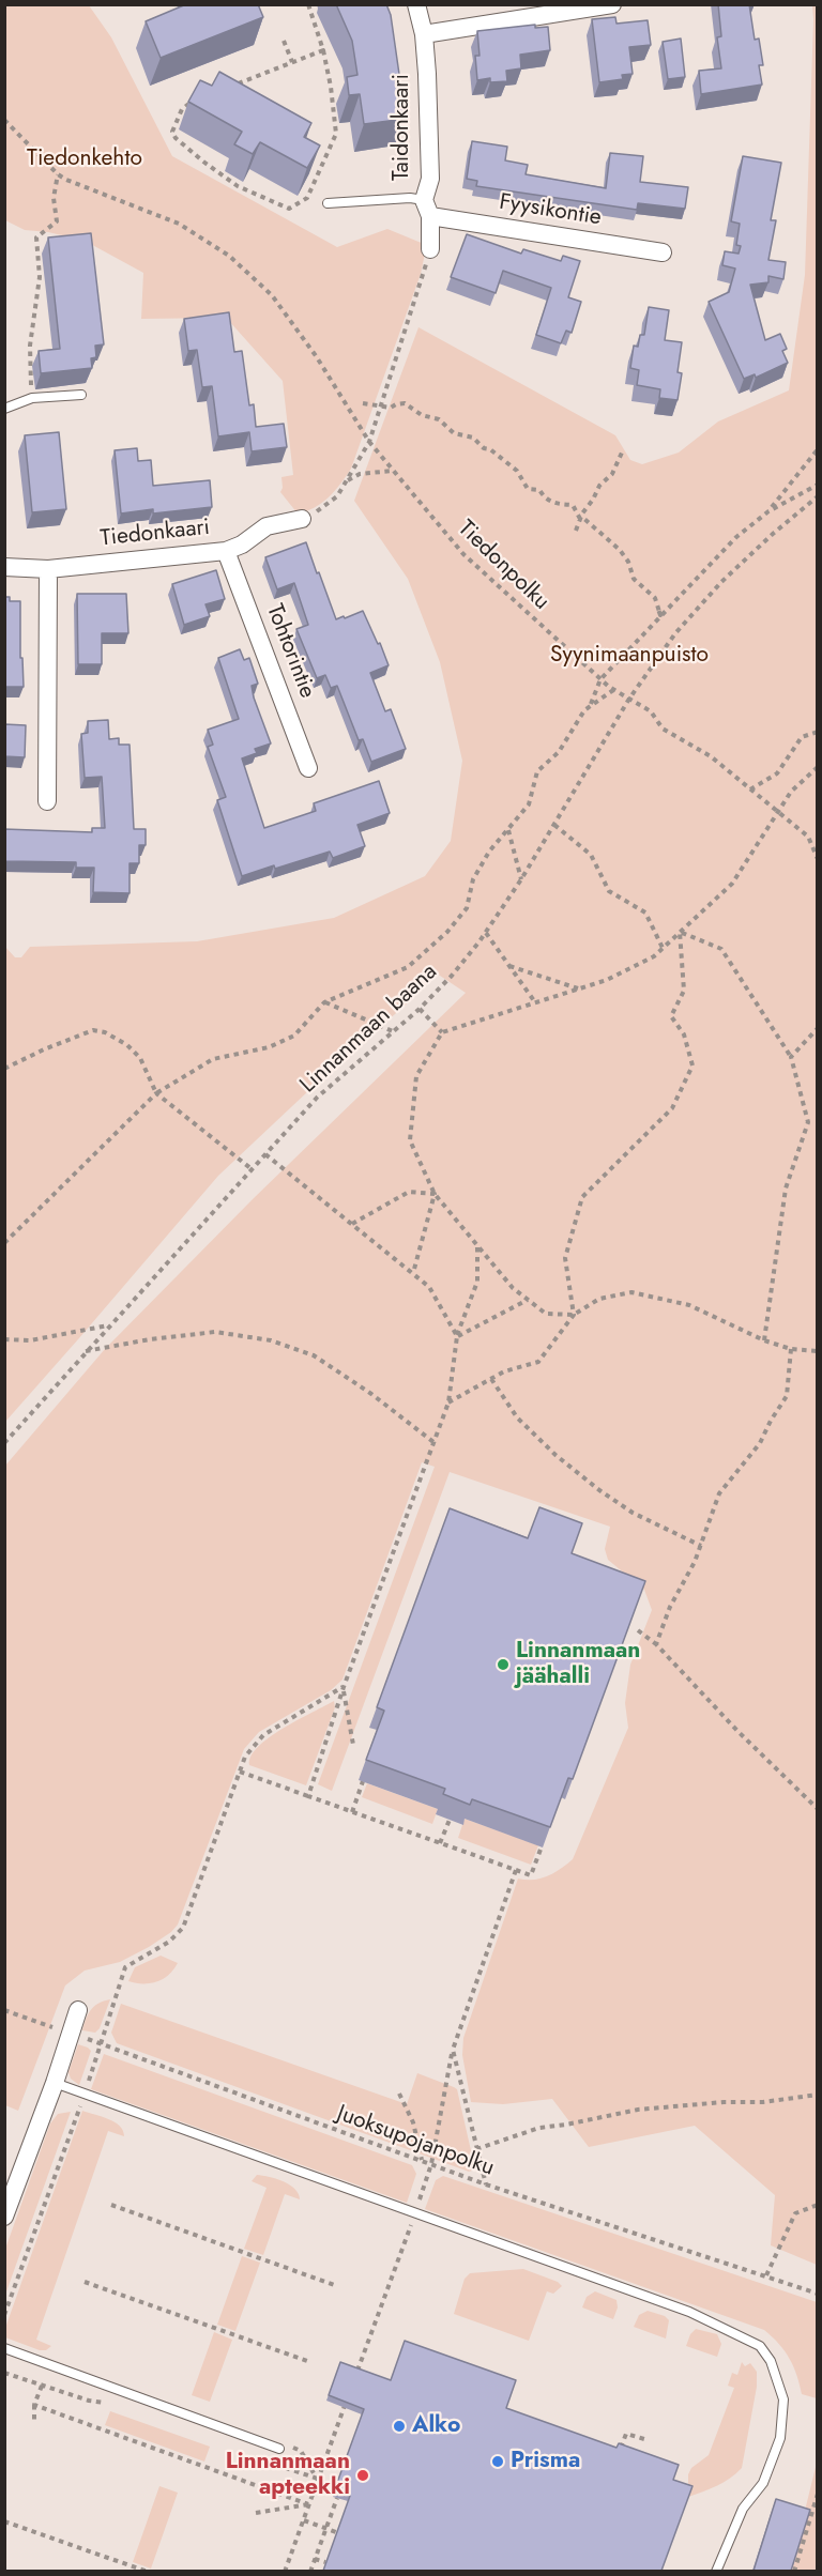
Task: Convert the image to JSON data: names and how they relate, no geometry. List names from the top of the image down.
{
  "streets": {
    "street": [
      "Taidonkaari",
      "Fyysikontie",
      "Tiedonkaari",
      "Tohtorintie"
    ],
    "path": ["Tiedonpolku", "Linnanmaan baana", "Juoksupojanpolku"]
  },
  "crossings": [
    ["Taidonkaari", "Fyysikontie"],
    ["Tiedonkaari", "Tohtorintie"],
    ["Tiedonpolku", "Linnanmaan baana"]
  ],
  "parks": ["Tiedonkehto", "Syynimaanpuisto"],
  "places": [
    "Linnanmaan jäähalli",
    "Alko",
    "Prisma",
    "Linnanmaan apteekki"
  ]
}
